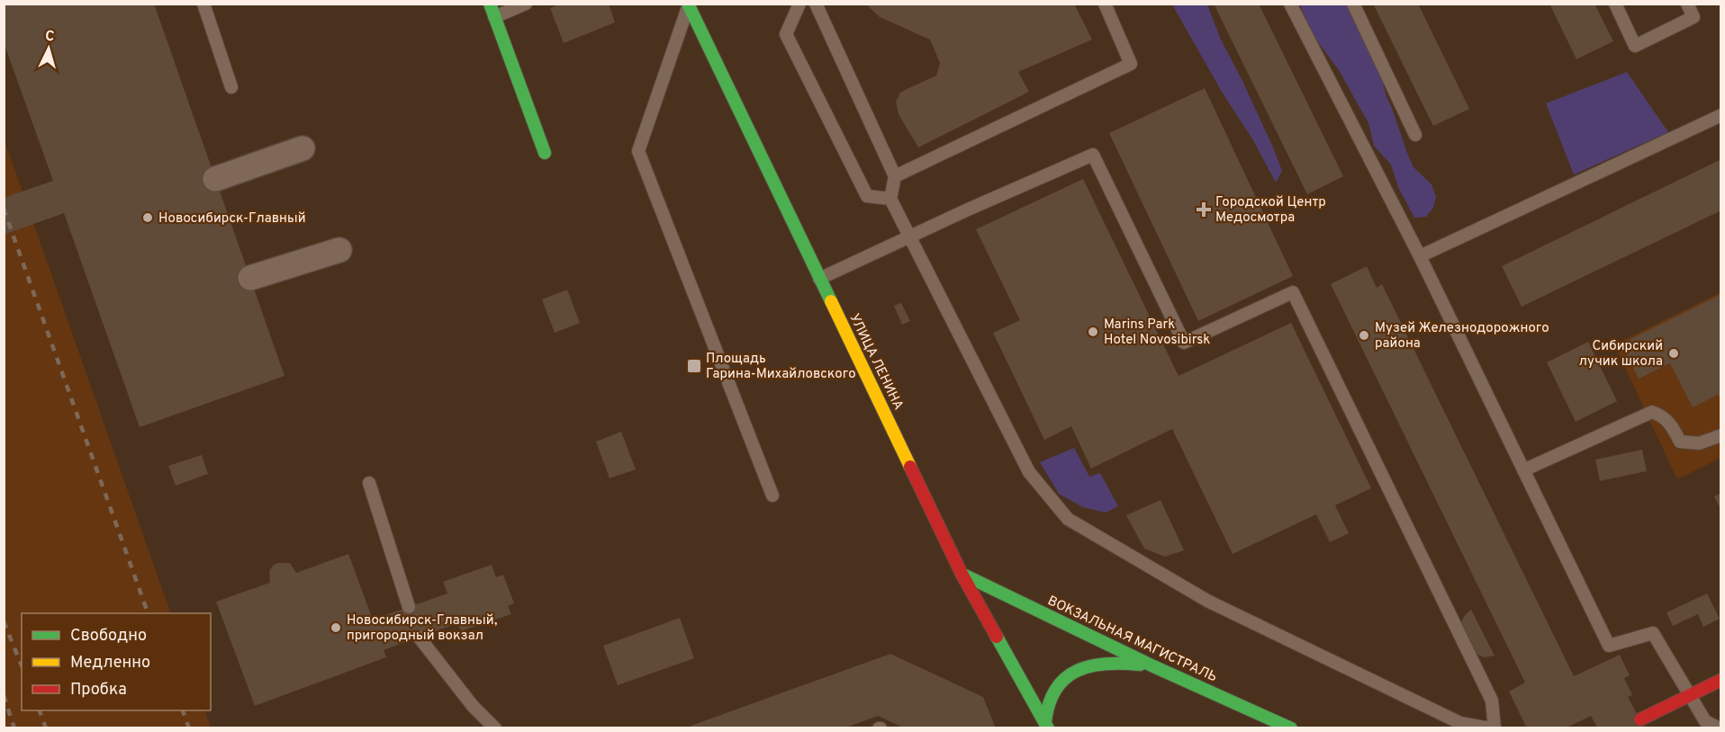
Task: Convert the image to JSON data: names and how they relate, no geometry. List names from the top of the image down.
{
  "streets": {
    "main road": ["УЛИЦА ЛЕНИНА", "ВОКЗАЛЬНАЯ МАГИСТРАЛЬ"]
  },
  "crossings": [
    ["УЛИЦА ЛЕНИНА", "ВОКЗАЛЬНАЯ МАГИСТРАЛЬ"]
  ],
  "places": {
    "health": ["Городской Центр Медосмотра"],
    "other": [
      "Новосибирск-Главный",
      "Marins Park Hotel Novosibirsk",
      "Музей Железнодорожного района",
      "Сибирский лучик школа",
      "Новосибирск-Главный, пригородный вокзал"
    ],
    "transit": ["Площадь Гарина-Михайловского"]
  },
  "legend": ["Свободно", "Медленно", "Пробка"],
  "north": "top"
}
